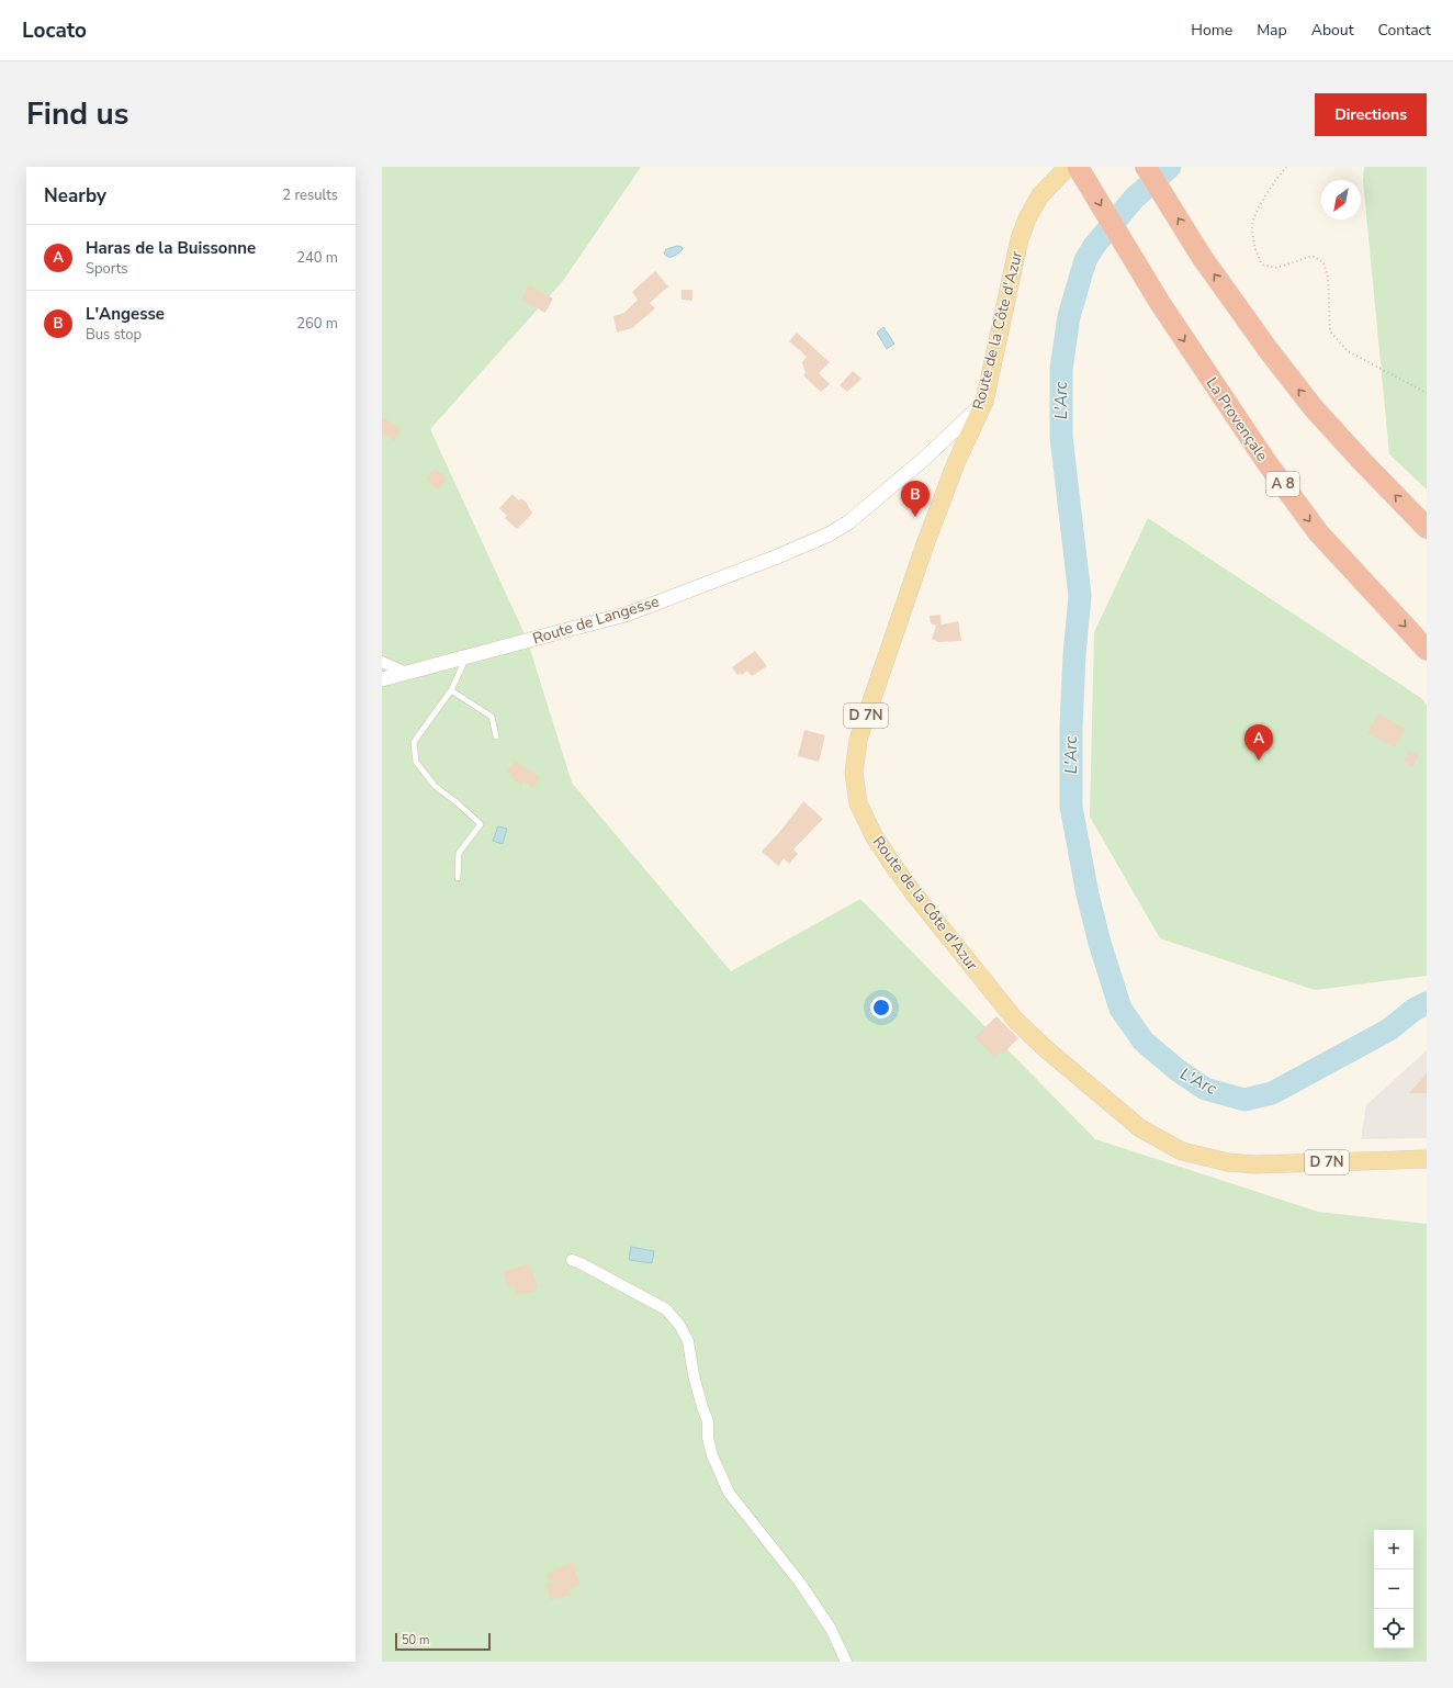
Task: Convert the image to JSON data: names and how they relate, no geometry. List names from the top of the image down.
{
  "streets": {
    "highway": ["La Provençale", "A 8"],
    "main road": ["Route de la Côte d'Azur", "D 7N"],
    "street": ["Route de Langesse"]
  },
  "crossings": [
    ["Route de la Côte d'Azur", "Route de Langesse"],
    ["Route de la Côte d'Azur", "D 7N"]
  ],
  "water": ["L'Arc"],
  "scale_bar": "50 m",
  "north": "bottom left",
  "page": {
    "header": "Locato",
    "nav": [
      "Home",
      "Map",
      "About",
      "Contact"
    ],
    "title": "Find us",
    "buttons": "Directions",
    "heading": ["Nearby", "2 results"],
    "list": [
      {
        "mark": "A",
        "name": "Haras de la Buissonne",
        "note": "Sports",
        "value": "240 m"
      },
      {
        "mark": "B",
        "name": "L'Angesse",
        "note": "Bus stop",
        "value": "260 m"
      }
    ],
    "pins": ["B", "A"],
    "map_buttons": ["+", "−"],
    "scale": "50 m"
  }
}
